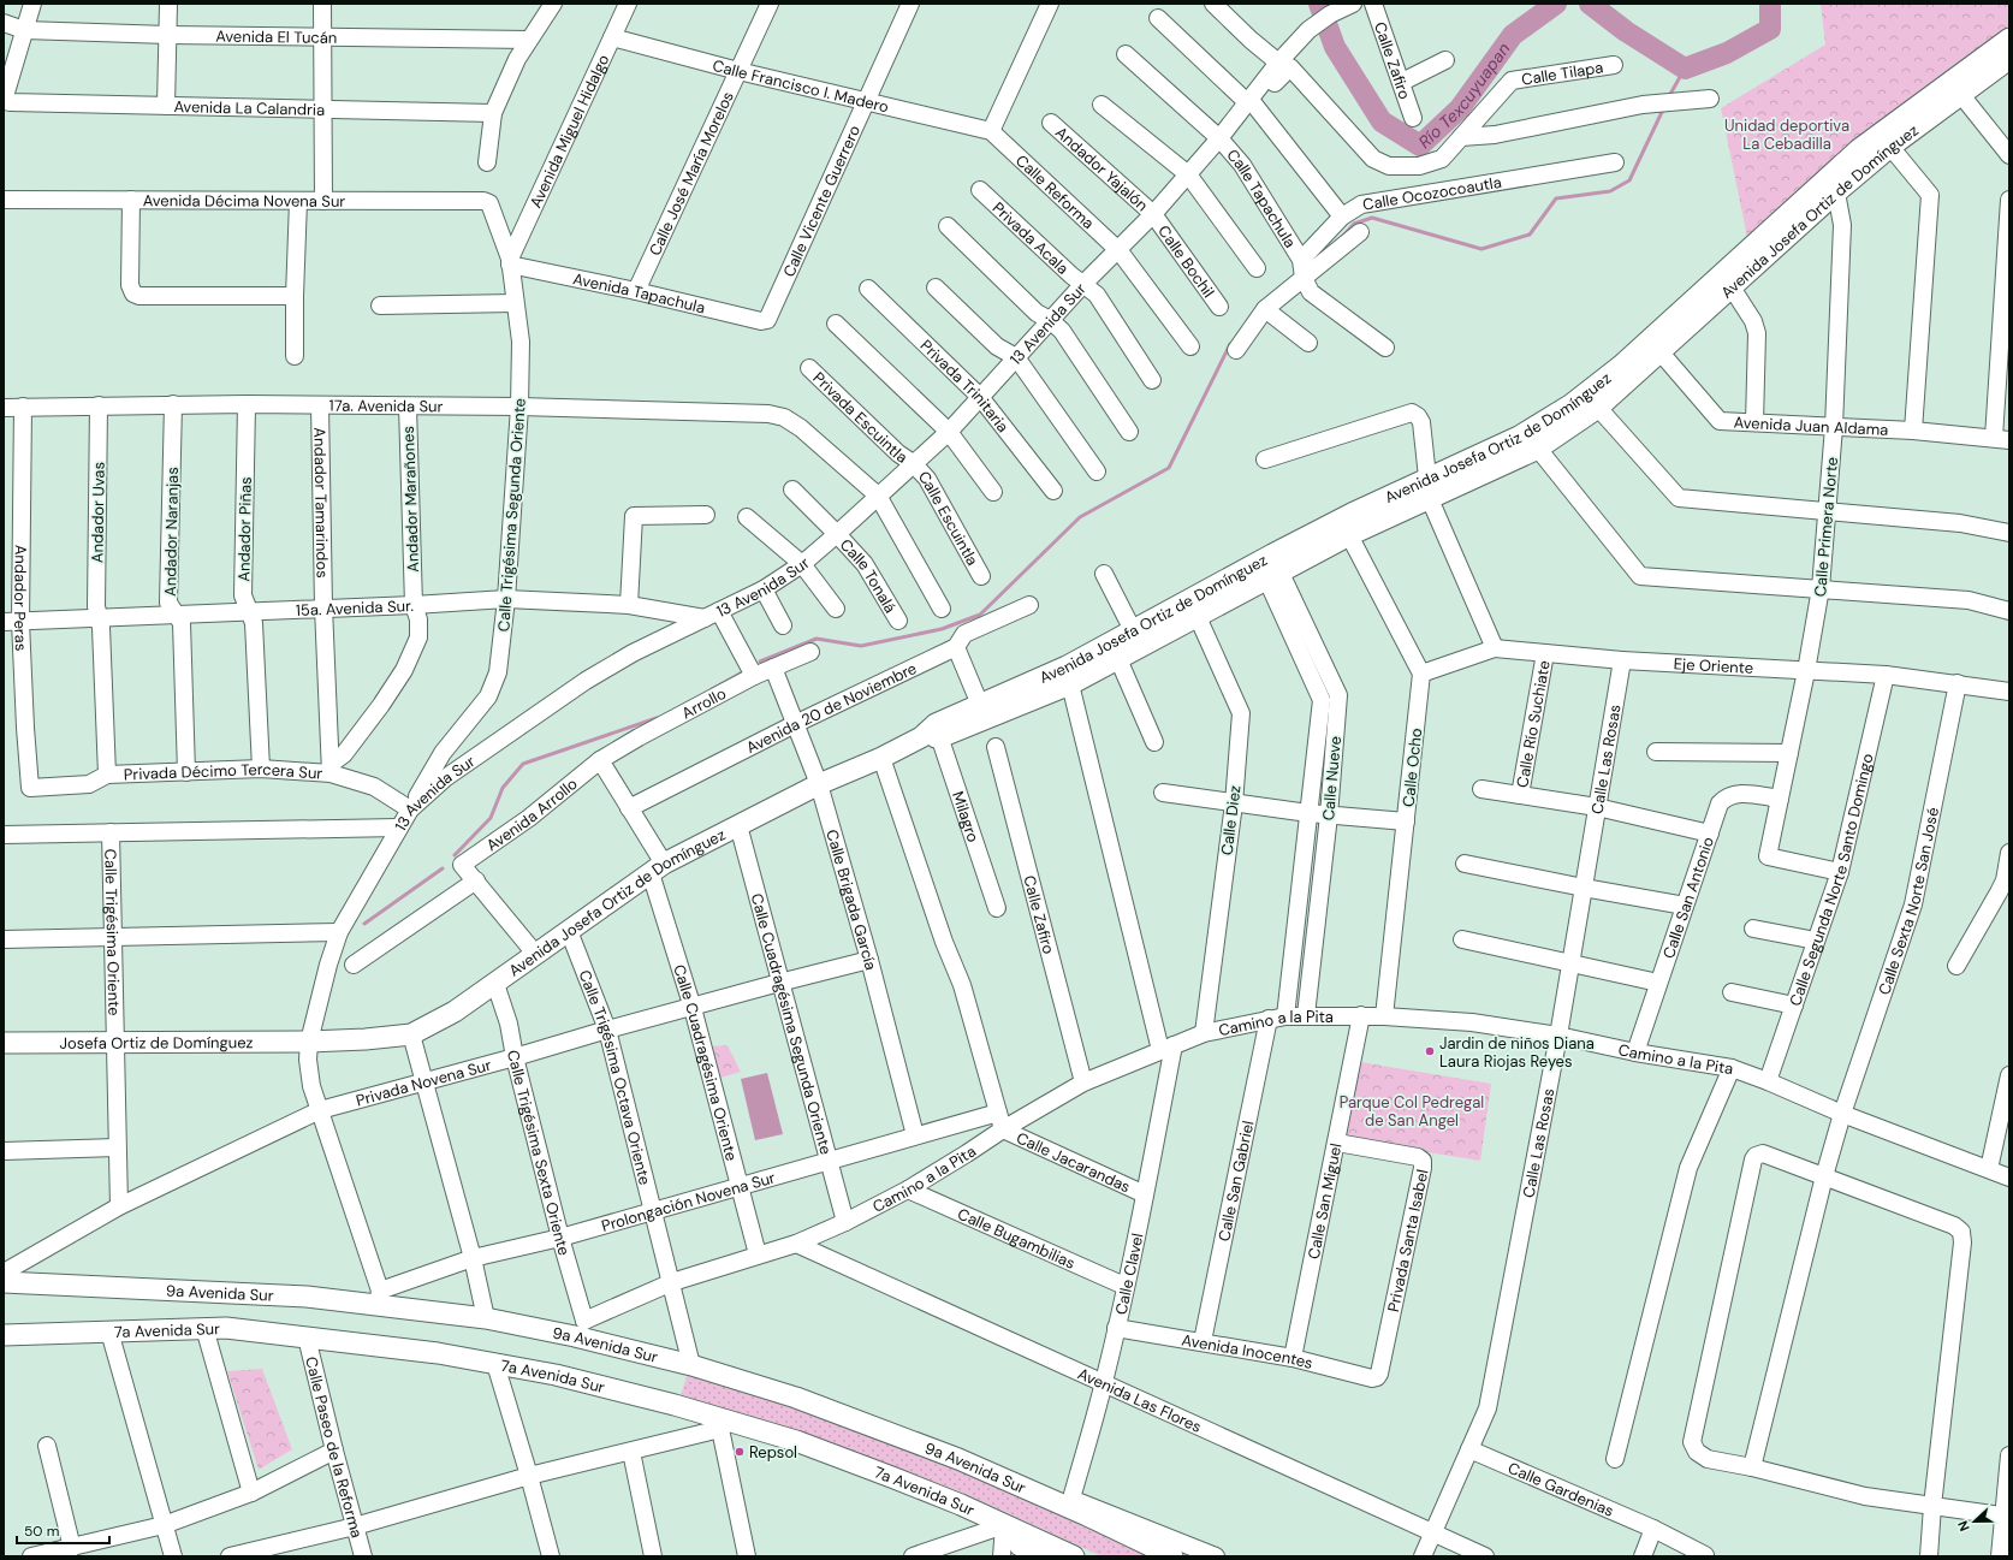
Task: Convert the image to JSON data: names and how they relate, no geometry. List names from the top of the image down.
{
  "streets": {
    "main road": [
      "Avenida Josefa Ortiz de Domínguez",
      "Josefa Ortiz de Domínguez",
      "9a Avenida Sur",
      "7a Avenida Sur"
    ],
    "street": [
      "Avenida El Tucán",
      "Calle Zafiro",
      "Calle Tilapa",
      "Calle Francisco I. Madero",
      "Avenida La Calandria",
      "Avenida Miguel Hidalgo",
      "Andador Yajalón",
      "Calle José María Morelos",
      "Calle Reforma",
      "Calle Ocozocoautla",
      "Calle Tapachula",
      "Avenida Décima Novena Sur",
      "Calle Vicente Guerrero",
      "Privada Acala",
      "Calle Bochil",
      "Avenida Tapachula",
      "13 Avenida Sur",
      "Privada Trinitaria",
      "17a. Avenida Sur",
      "Privada Escuintla",
      "Avenida Juan Aldama",
      "Andador Marañones",
      "Andador Tamarindos",
      "Andador Uvas",
      "Calle Trigésima Segunda Oriente",
      "Calle Escuintla",
      "Calle Primera Norte",
      "Andador Piñas",
      "Andador Naranjas",
      "Calle Tonalá",
      "Andador Peras",
      "15a. Avenida Sur.",
      "Eje Oriente",
      "Arrollo",
      "Avenida 20 de Noviembre",
      "Calle Río Suchiate",
      "Calle Las Rosas",
      "Calle Ocho",
      "Privada Décimo Tercera Sur",
      "Calle Nueve",
      "Avenida Arrollo",
      "Milagro",
      "Calle Diez",
      "Calle Segunda Norte Santo Domingo",
      "Calle San Antonio",
      "Calle Brigada García",
      "Calle Sexta Norte San José",
      "Calle Trigésima Oriente",
      "Calle Cuadragésima Segunda Oriente",
      "Camino a la Pita",
      "Calle Cuadragésima Oriente",
      "Calle Trigésima Octava Oriente",
      "Privada Novena Sur",
      "Calle Trigésima Sexta Oriente",
      "Calle Jacarandas",
      "Calle San Gabriel",
      "Prolongación Novena Sur",
      "Calle San Miguel",
      "Calle Bugambilias",
      "Privada Santa Isabel",
      "Calle Clavel",
      "Avenida Inocentes",
      "Avenida Las Flores",
      "Calle Paseo de la Reforma",
      "Calle Gardenias"
    ]
  },
  "crossings": [
    ["Avenida El Tucán", "Avenida La Calandria"],
    ["Calle Zafiro", "Camino a la Pita"],
    ["Calle Francisco I. Madero", "Avenida Miguel Hidalgo"],
    ["Calle Francisco I. Madero", "Calle José María Morelos"],
    ["Calle Francisco I. Madero", "Calle Reforma"],
    ["Calle Francisco I. Madero", "Calle Vicente Guerrero"],
    ["Avenida Miguel Hidalgo", "Avenida Tapachula"],
    ["Avenida Miguel Hidalgo", "Calle Trigésima Segunda Oriente"],
    ["Andador Yajalón", "Calle Bochil"],
    ["Andador Yajalón", "13 Avenida Sur"],
    ["Calle José María Morelos", "Avenida Tapachula"],
    ["Calle Reforma", "13 Avenida Sur"],
    ["Calle Ocozocoautla", "13 Avenida Sur"],
    ["Calle Tapachula", "13 Avenida Sur"],
    ["Avenida Décima Novena Sur", "Calle Trigésima Segunda Oriente"],
    ["Calle Vicente Guerrero", "Avenida Tapachula"],
    ["Avenida Josefa Ortiz de Domínguez", "Avenida Juan Aldama"],
    ["Avenida Josefa Ortiz de Domínguez", "Calle Primera Norte"],
    ["Avenida Josefa Ortiz de Domínguez", "Calle Nueve"],
    ["Avenida Josefa Ortiz de Domínguez", "Milagro"],
    ["Avenida Josefa Ortiz de Domínguez", "Calle Diez"],
    ["Avenida Josefa Ortiz de Domínguez", "Calle Brigada García"],
    ["Avenida Josefa Ortiz de Domínguez", "Calle Cuadragésima Segunda Oriente"],
    ["Avenida Josefa Ortiz de Domínguez", "Josefa Ortiz de Domínguez"],
    ["Avenida Josefa Ortiz de Domínguez", "Calle Cuadragésima Oriente"],
    ["Avenida Josefa Ortiz de Domínguez", "Calle Trigésima Octava Oriente"],
    ["Avenida Josefa Ortiz de Domínguez", "Calle Trigésima Sexta Oriente"],
    ["Privada Acala", "13 Avenida Sur"],
    ["Calle Bochil", "13 Avenida Sur"],
    ["Avenida Tapachula", "Calle Trigésima Segunda Oriente"],
    ["13 Avenida Sur", "Privada Trinitaria"],
    ["13 Avenida Sur", "17a. Avenida Sur"],
    ["13 Avenida Sur", "Privada Escuintla"],
    ["13 Avenida Sur", "Calle Trigésima Segunda Oriente"],
    ["13 Avenida Sur", "Calle Escuintla"],
    ["13 Avenida Sur", "Calle Tonalá"],
    ["13 Avenida Sur", "15a. Avenida Sur."],
    ["13 Avenida Sur", "Privada Décimo Tercera Sur"],
    ["13 Avenida Sur", "Calle Trigésima Oriente"],
    ["17a. Avenida Sur", "Andador Marañones"],
    ["17a. Avenida Sur", "Andador Tamarindos"],
    ["17a. Avenida Sur", "Andador Uvas"],
    ["17a. Avenida Sur", "Calle Trigésima Segunda Oriente"],
    ["17a. Avenida Sur", "Andador Piñas"],
    ["17a. Avenida Sur", "Andador Naranjas"],
    ["17a. Avenida Sur", "Andador Peras"],
    ["Privada Escuintla", "Calle Escuintla"],
    ["Avenida Juan Aldama", "Calle Primera Norte"],
    ["Andador Marañones", "Andador Tamarindos"],
    ["Andador Marañones", "15a. Avenida Sur."],
    ["Andador Marañones", "Privada Décimo Tercera Sur"],
    ["Andador Tamarindos", "15a. Avenida Sur."],
    ["Andador Tamarindos", "Privada Décimo Tercera Sur"],
    ["Andador Uvas", "15a. Avenida Sur."],
    ["Calle Trigésima Segunda Oriente", "15a. Avenida Sur."],
    ["Calle Trigésima Segunda Oriente", "Privada Décimo Tercera Sur"],
    ["Calle Primera Norte", "Eje Oriente"],
    ["Calle Primera Norte", "Calle Segunda Norte Santo Domingo"],
    ["Calle Primera Norte", "Calle San Antonio"],
    ["Andador Piñas", "15a. Avenida Sur."],
    ["Andador Piñas", "Privada Décimo Tercera Sur"],
    ["Andador Naranjas", "15a. Avenida Sur."],
    ["Andador Naranjas", "Privada Décimo Tercera Sur"],
    ["Andador Peras", "15a. Avenida Sur."],
    ["Andador Peras", "Privada Décimo Tercera Sur"],
    ["Eje Oriente", "Calle Río Suchiate"],
    ["Eje Oriente", "Calle Las Rosas"],
    ["Eje Oriente", "Calle Ocho"],
    ["Eje Oriente", "Calle Segunda Norte Santo Domingo"],
    ["Eje Oriente", "Calle Sexta Norte San José"],
    ["Arrollo", "Avenida Arrollo"],
    ["Arrollo", "Calle Brigada García"],
    ["Arrollo", "Calle Cuadragésima Oriente"],
    ["Avenida 20 de Noviembre", "Calle Brigada García"],
    ["Avenida 20 de Noviembre", "Calle Cuadragésima Oriente"],
    ["Calle Las Rosas", "Camino a la Pita"],
    ["Calle Las Rosas", "Avenida Las Flores"],
    ["Calle Las Rosas", "Calle Gardenias"],
    ["Calle Ocho", "Camino a la Pita"],
    ["Calle Nueve", "Camino a la Pita"],
    ["Avenida Arrollo", "Calle Cuadragésima Oriente"],
    ["Calle Diez", "Camino a la Pita"],
    ["Calle Segunda Norte Santo Domingo", "Camino a la Pita"],
    ["Calle San Antonio", "Camino a la Pita"],
    ["Calle Brigada García", "Privada Novena Sur"],
    ["Calle Brigada García", "Prolongación Novena Sur"],
    ["Calle Sexta Norte San José", "Camino a la Pita"],
    ["Calle Trigésima Oriente", "Josefa Ortiz de Domínguez"],
    ["Calle Trigésima Oriente", "Privada Novena Sur"],
    ["Calle Cuadragésima Segunda Oriente", "Camino a la Pita"],
    ["Calle Cuadragésima Segunda Oriente", "Privada Novena Sur"],
    ["Calle Cuadragésima Segunda Oriente", "Prolongación Novena Sur"],
    ["Camino a la Pita", "Calle Cuadragésima Oriente"],
    ["Camino a la Pita", "Calle Trigésima Octava Oriente"],
    ["Camino a la Pita", "Calle Trigésima Sexta Oriente"],
    ["Camino a la Pita", "Calle Jacarandas"],
    ["Camino a la Pita", "Calle San Gabriel"],
    ["Camino a la Pita", "Prolongación Novena Sur"],
    ["Camino a la Pita", "Calle San Miguel"],
    ["Camino a la Pita", "Calle Bugambilias"],
    ["Camino a la Pita", "Calle Clavel"],
    ["Camino a la Pita", "9a Avenida Sur"],
    ["Camino a la Pita", "Avenida Las Flores"],
    ["Calle Cuadragésima Oriente", "Privada Novena Sur"],
    ["Calle Cuadragésima Oriente", "Prolongación Novena Sur"],
    ["Calle Trigésima Octava Oriente", "Privada Novena Sur"],
    ["Calle Trigésima Octava Oriente", "Prolongación Novena Sur"],
    ["Calle Trigésima Octava Oriente", "9a Avenida Sur"],
    ["Privada Novena Sur", "Calle Trigésima Sexta Oriente"],
    ["Calle Trigésima Sexta Oriente", "Prolongación Novena Sur"],
    ["Calle Trigésima Sexta Oriente", "9a Avenida Sur"],
    ["Calle Jacarandas", "Prolongación Novena Sur"],
    ["Calle Jacarandas", "Calle Clavel"],
    ["Calle San Gabriel", "Avenida Inocentes"],
    ["Prolongación Novena Sur", "9a Avenida Sur"],
    ["Calle San Miguel", "Privada Santa Isabel"],
    ["Calle San Miguel", "Avenida Inocentes"],
    ["Calle Bugambilias", "Calle Clavel"],
    ["Privada Santa Isabel", "Avenida Inocentes"],
    ["Calle Clavel", "Avenida Inocentes"],
    ["Calle Clavel", "Avenida Las Flores"],
    ["7a Avenida Sur", "Calle Paseo de la Reforma"]
  ],
  "water": ["Río Texcuyuapan"],
  "parks": ["Unidad deportiva La Cebadilla", "Parque Col Pedregal de San Angel"],
  "places": ["Jardin de niños Diana Laura Riojas Reyes", "Repsol"],
  "scale_bar": "50 m",
  "north": "left"
}
